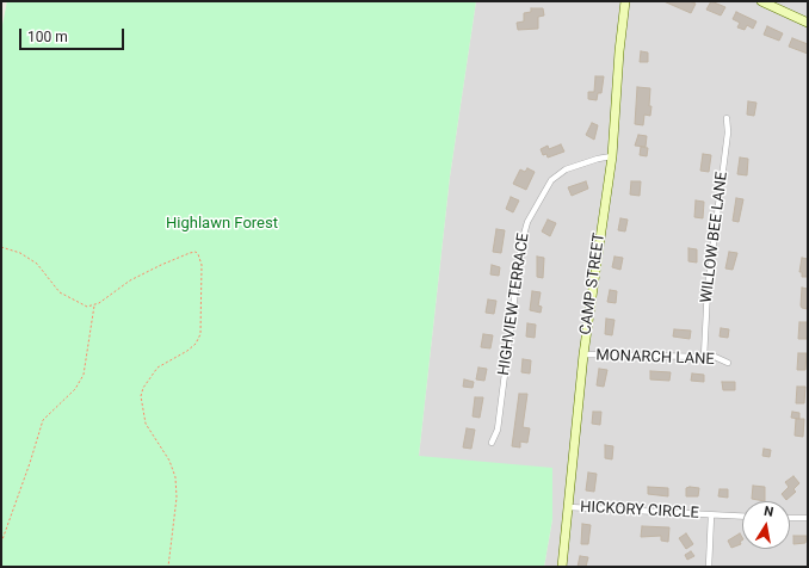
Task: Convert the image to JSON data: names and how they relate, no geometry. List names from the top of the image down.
{
  "streets": {
    "street": [
      "WILLOW BEE LANE",
      "CAMP STREET",
      "HIGHVIEW TERRACE",
      "MONARCH LANE",
      "HICKORY CIRCLE"
    ]
  },
  "crossings": [
    ["WILLOW BEE LANE", "MONARCH LANE"],
    ["CAMP STREET", "HIGHVIEW TERRACE"],
    ["CAMP STREET", "MONARCH LANE"],
    ["CAMP STREET", "HICKORY CIRCLE"]
  ],
  "parks": ["Highlawn Forest"],
  "scale_bar": "100 m",
  "north": "top"
}
